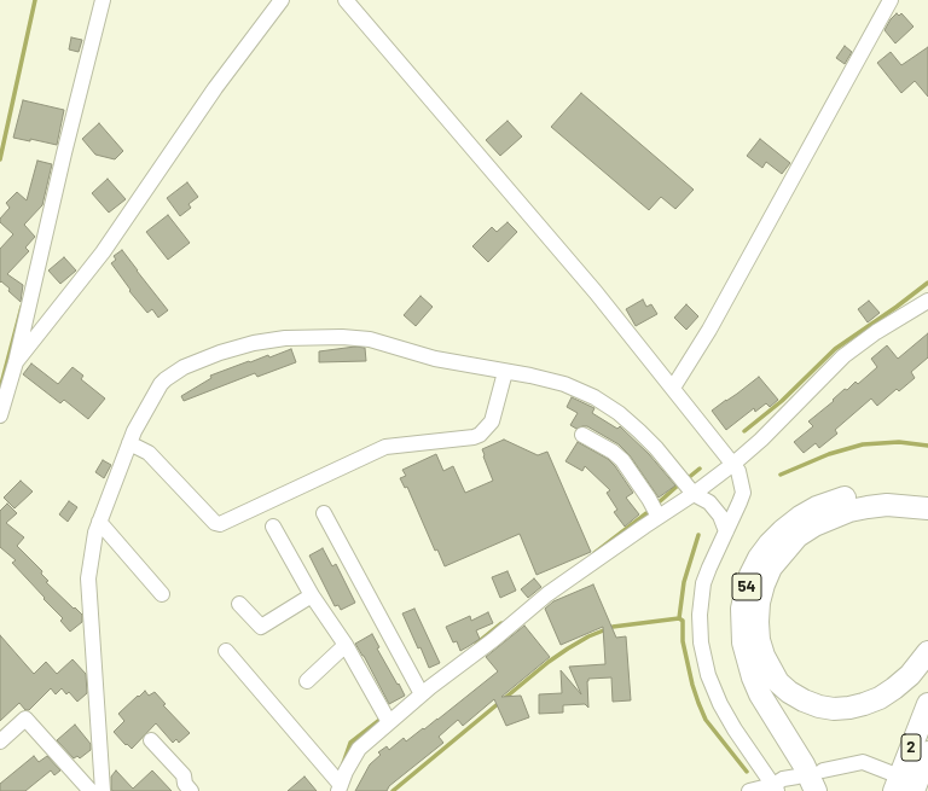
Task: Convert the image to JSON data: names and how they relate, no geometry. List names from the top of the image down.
{
  "streets": {
    "highway": ["54", "2"]
  }
}
